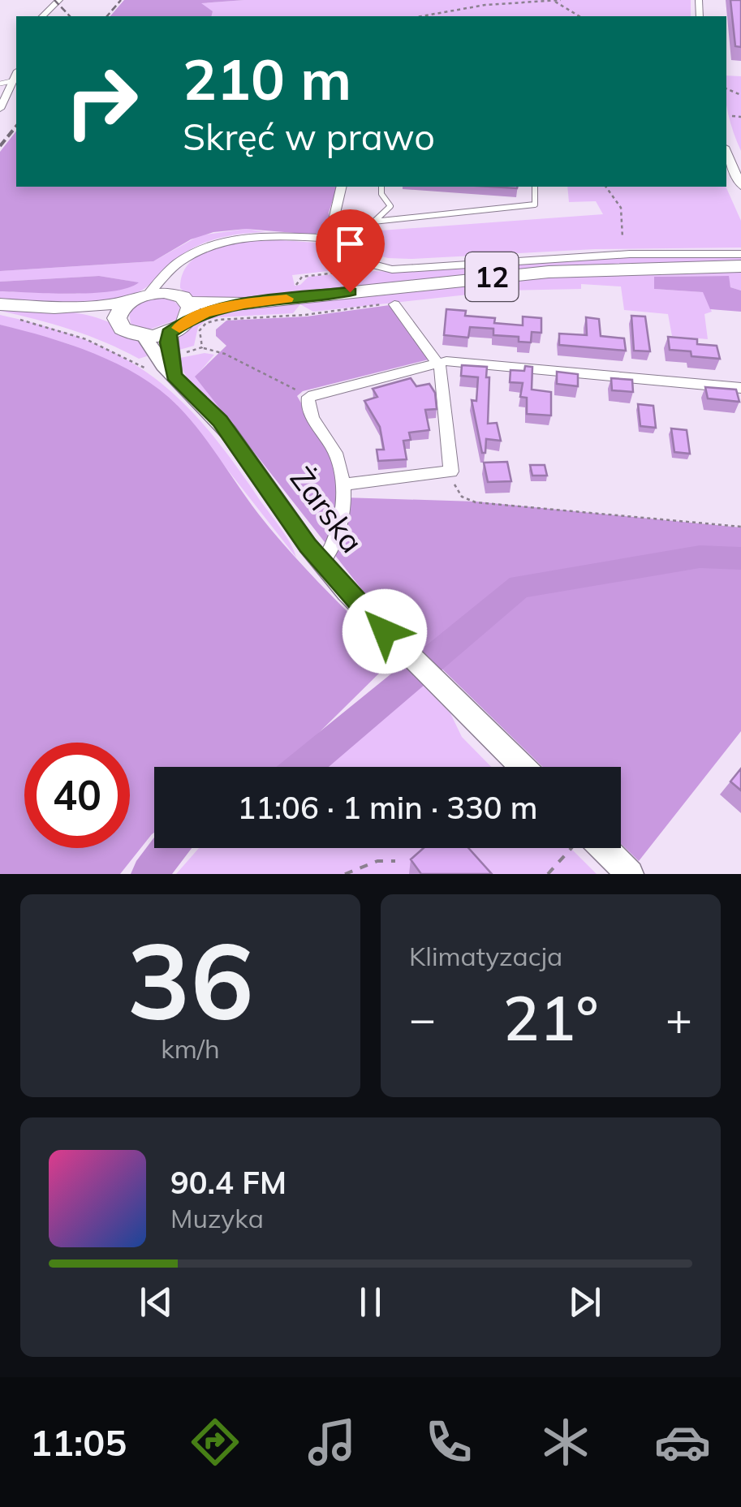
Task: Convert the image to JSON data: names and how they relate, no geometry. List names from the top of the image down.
{
  "streets": {
    "main road": ["12"],
    "street": ["Żarska"]
  },
  "crossings": [
    ["12", "Żarska"]
  ],
  "page": {
    "turn": ["210 m", "Skręć w prawo"],
    "limit": "40",
    "trip": "11:06 · 1 min · 330 m",
    "tile": [
      ["36", "km/h"],
      "Klimatyzacja"
    ],
    "heat": ["−", "21°", "+"],
    "song": ["90.4 FM", "Muzyka"],
    "tabs": "11:05"
  }
}
